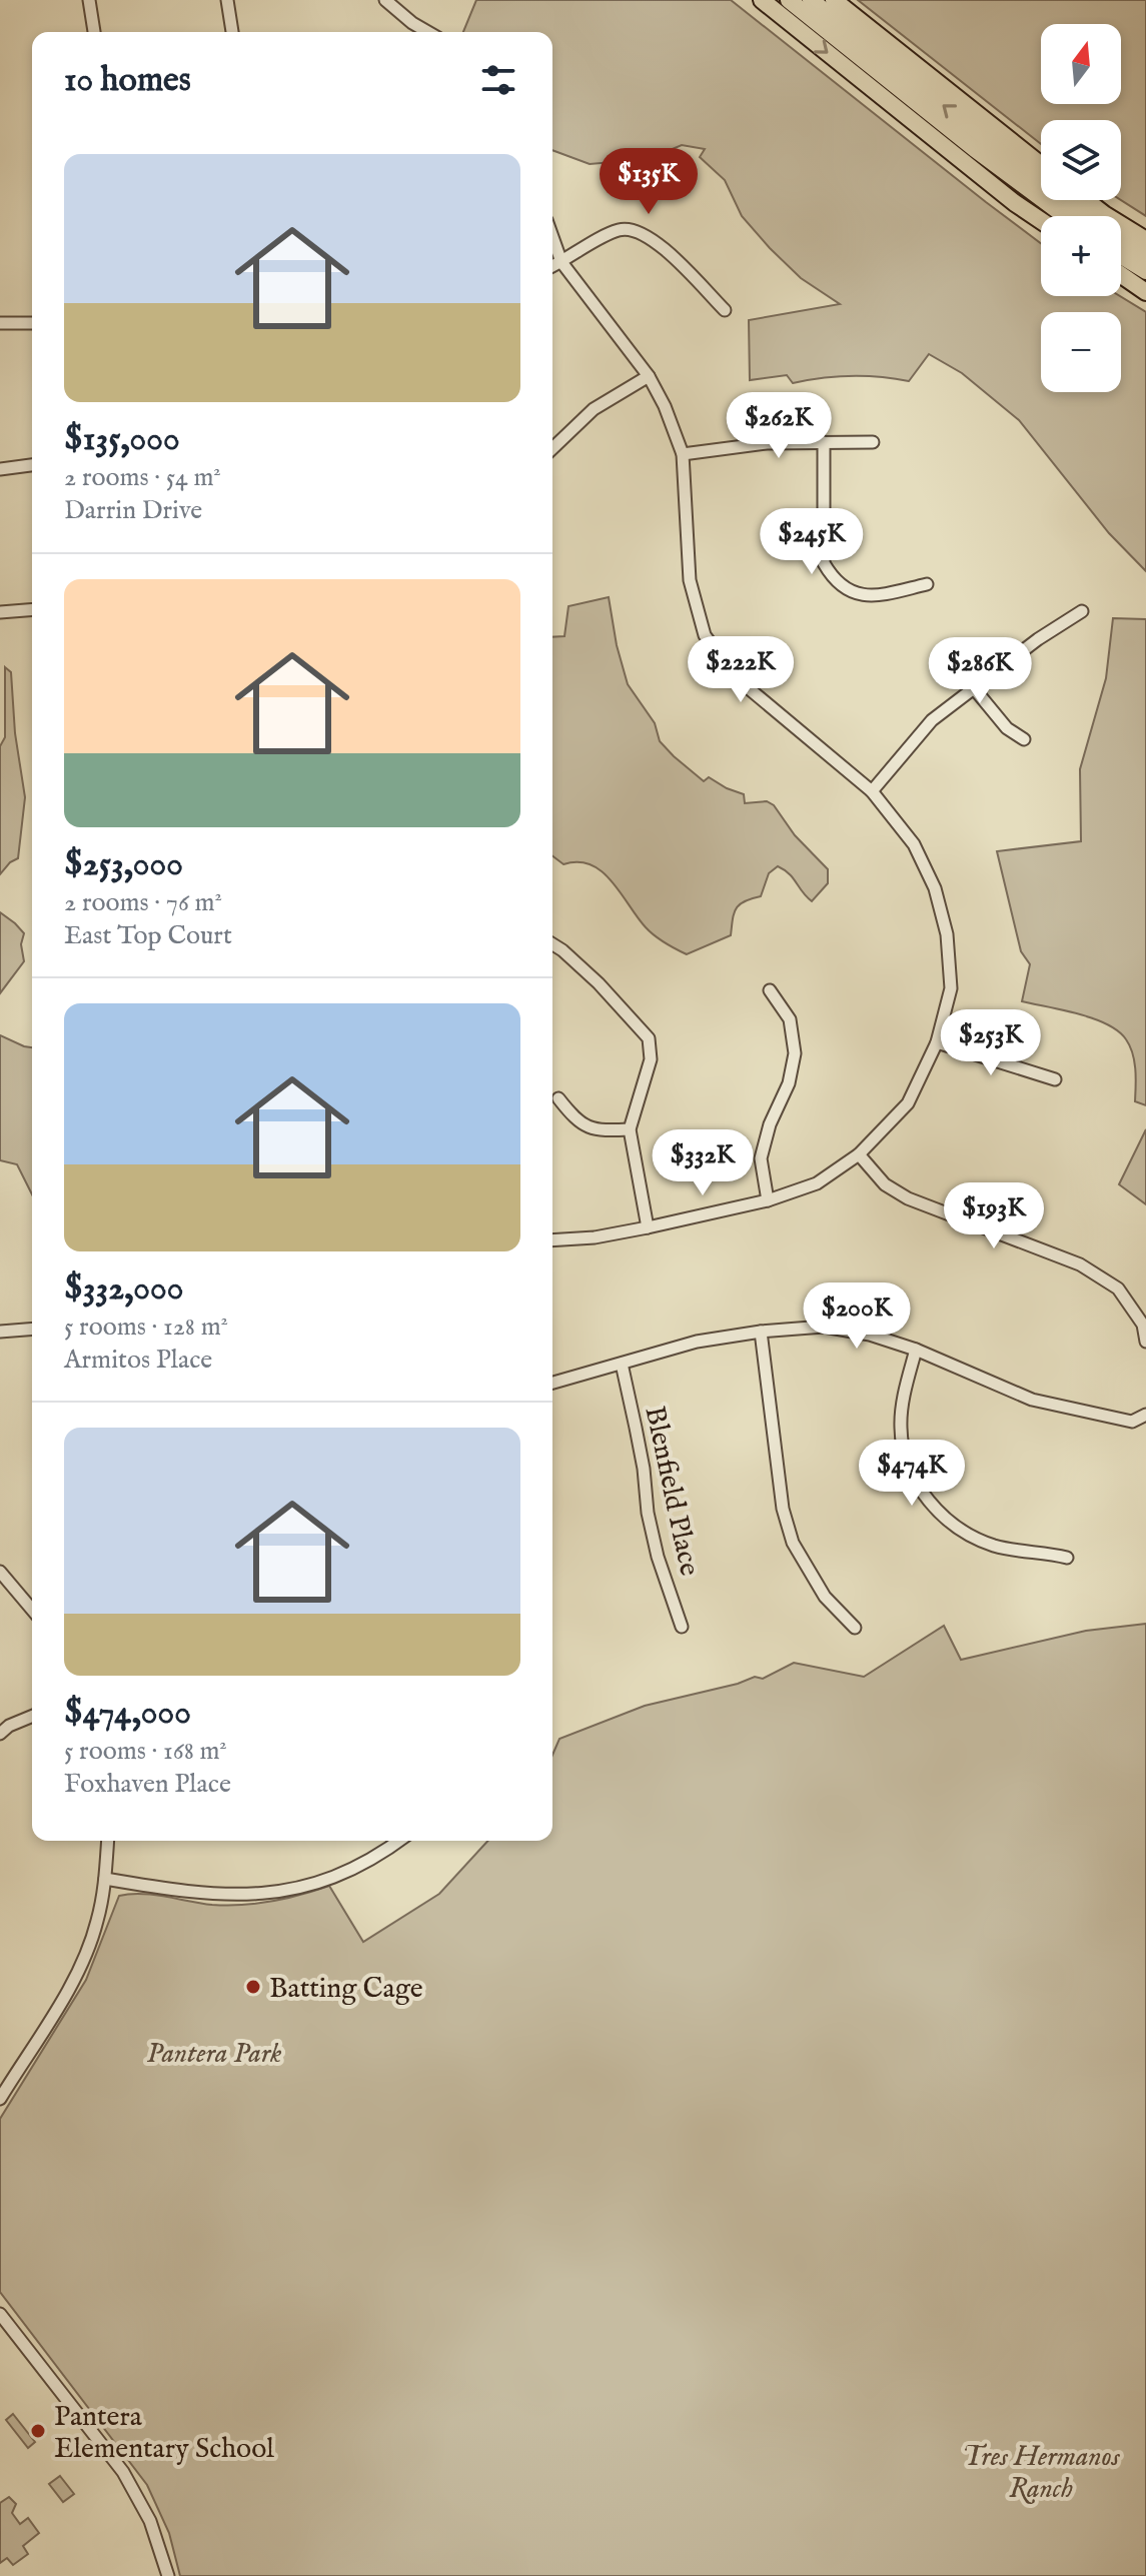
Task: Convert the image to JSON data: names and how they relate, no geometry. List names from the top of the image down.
{
  "streets": {
    "street": ["Blenfield Place"]
  },
  "parks": ["Pantera Park", "Tres Hermanos Ranch"],
  "places": ["Batting Cage", "Pantera Elementary School"],
  "north": "top",
  "page": {
    "map_buttons": ["+", "−"],
    "heading": "10 homes",
    "list": [
      {
        "name": "$135,000",
        "note": "2 rooms · 54 m² · Darrin Drive"
      },
      {
        "name": "$253,000",
        "note": "2 rooms · 76 m² · East Top Court"
      },
      {
        "name": "$332,000",
        "note": "5 rooms · 128 m² · Armitos Place"
      },
      {
        "name": "$474,000",
        "note": "5 rooms · 168 m² · Foxhaven Place"
      }
    ],
    "price": [
      "$135K",
      "$262K",
      "$245K",
      "$222K",
      "$286K",
      "$253K",
      "$332K",
      "$193K",
      "$200K",
      "$474K"
    ]
  }
}
